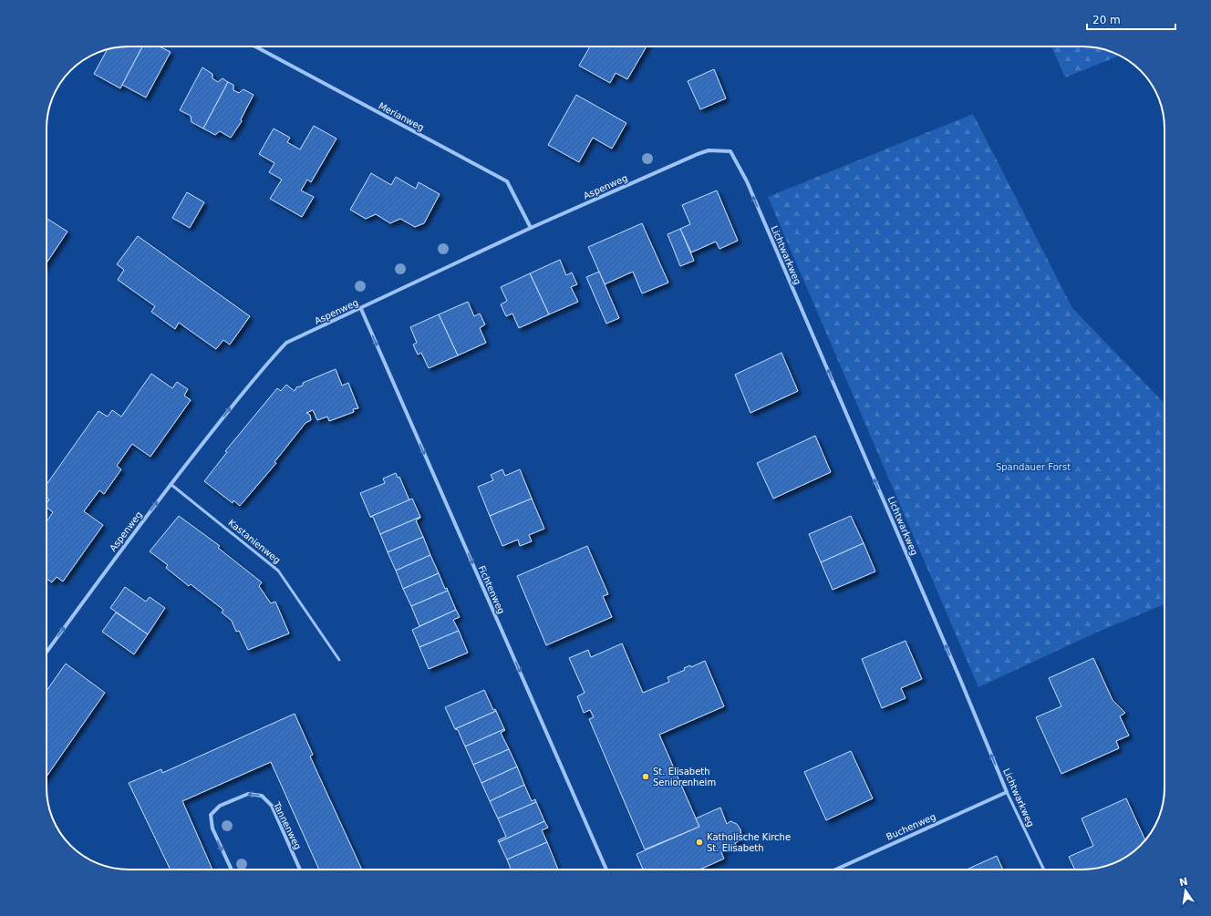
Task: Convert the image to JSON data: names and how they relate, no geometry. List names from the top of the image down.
{
  "streets": {
    "street": [
      "Merianweg",
      "Aspenweg",
      "Lichtwarkweg",
      "Fichtenweg",
      "Tannenweg",
      "Buchenweg"
    ],
    "lane": ["Kastanienweg"]
  },
  "crossings": [
    ["Merianweg", "Aspenweg"],
    ["Aspenweg", "Lichtwarkweg"],
    ["Aspenweg", "Kastanienweg"],
    ["Aspenweg", "Fichtenweg"],
    ["Lichtwarkweg", "Buchenweg"]
  ],
  "one_way": ["Aspenweg", "Lichtwarkweg", "Fichtenweg"],
  "parks": ["Spandauer Forst"],
  "places": ["St. Elisabeth Seniorenheim", "Katholische Kirche St. Elisabeth"],
  "scale_bar": "20 m",
  "north": "top"
}
